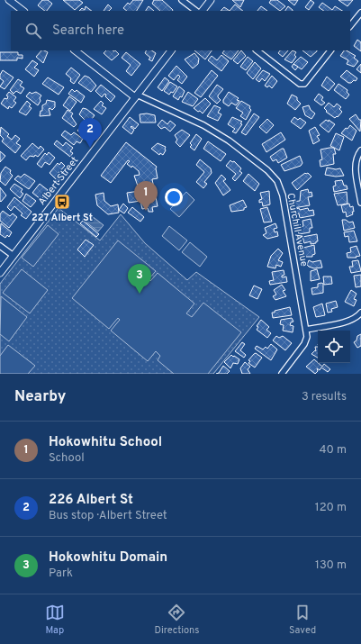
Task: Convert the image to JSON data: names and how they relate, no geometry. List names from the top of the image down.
{
  "streets": {
    "main road": ["Albert Street"],
    "street": ["Churchill Avenue"]
  },
  "crossings": [
    ["Albert Street", "Churchill Avenue"]
  ],
  "places": {
    "bus stop": ["227 Albert St"]
  },
  "page": {
    "search": "Search here",
    "pins": ["2", "1", "3"],
    "heading": ["Nearby", "3 results"],
    "list": [
      {
        "mark": "1",
        "name": "Hokowhitu School",
        "note": "School",
        "value": "40 m"
      },
      {
        "mark": "2",
        "name": "226 Albert St",
        "note": "Bus stop · Albert Street",
        "value": "120 m"
      },
      {
        "mark": "3",
        "name": "Hokowhitu Domain",
        "note": "Park",
        "value": "130 m"
      }
    ],
    "nav": ["Map", "Directions", "Saved"]
  }
}
